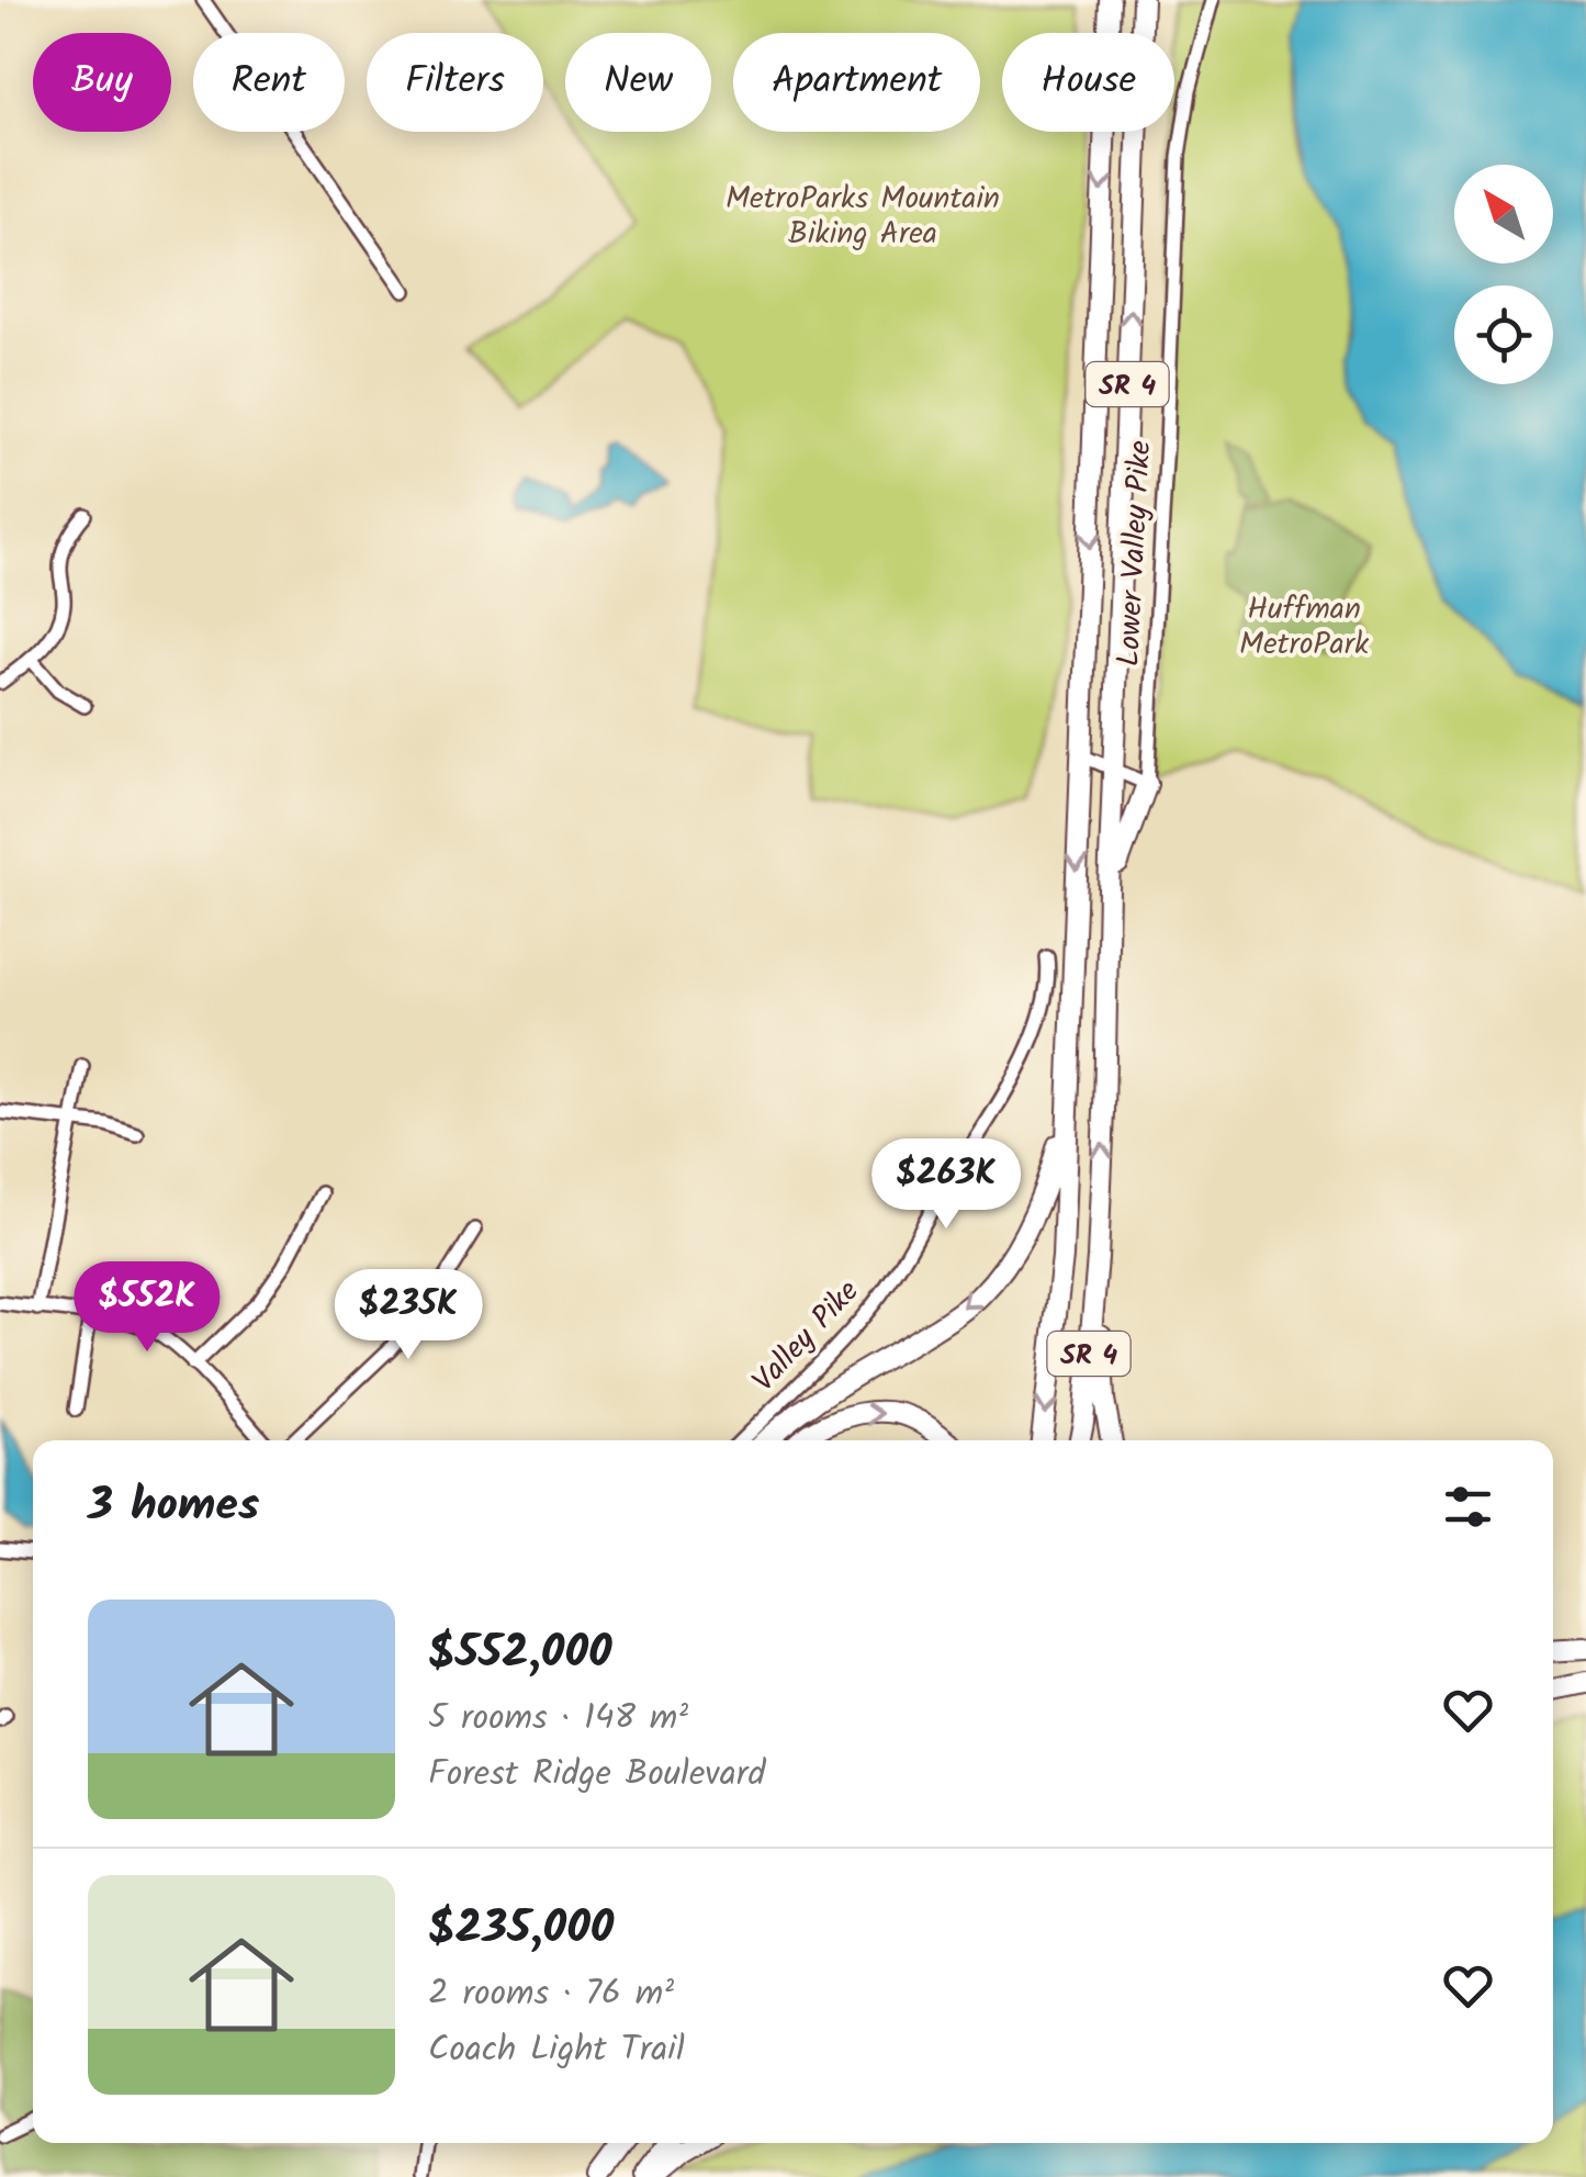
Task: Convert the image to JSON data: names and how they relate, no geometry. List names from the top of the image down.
{
  "streets": {
    "highway": ["SR 4"],
    "street": ["Lower Valley Pike", "Valley Pike"]
  },
  "parks": ["MetroParks Mountain Biking Area", "Huffman MetroPark"],
  "north": "top left",
  "page": {
    "chip": [
      "Buy",
      "Rent",
      "Filters",
      "New",
      "Apartment",
      "House"
    ],
    "price": ["$263K", "$552K", "$235K"],
    "heading": "3 homes",
    "list": [
      {
        "name": "$552,000",
        "note": "5 rooms · 148 m² · Forest Ridge Boulevard"
      },
      {
        "name": "$235,000",
        "note": "2 rooms · 76 m² · Coach Light Trail"
      }
    ]
  }
}
